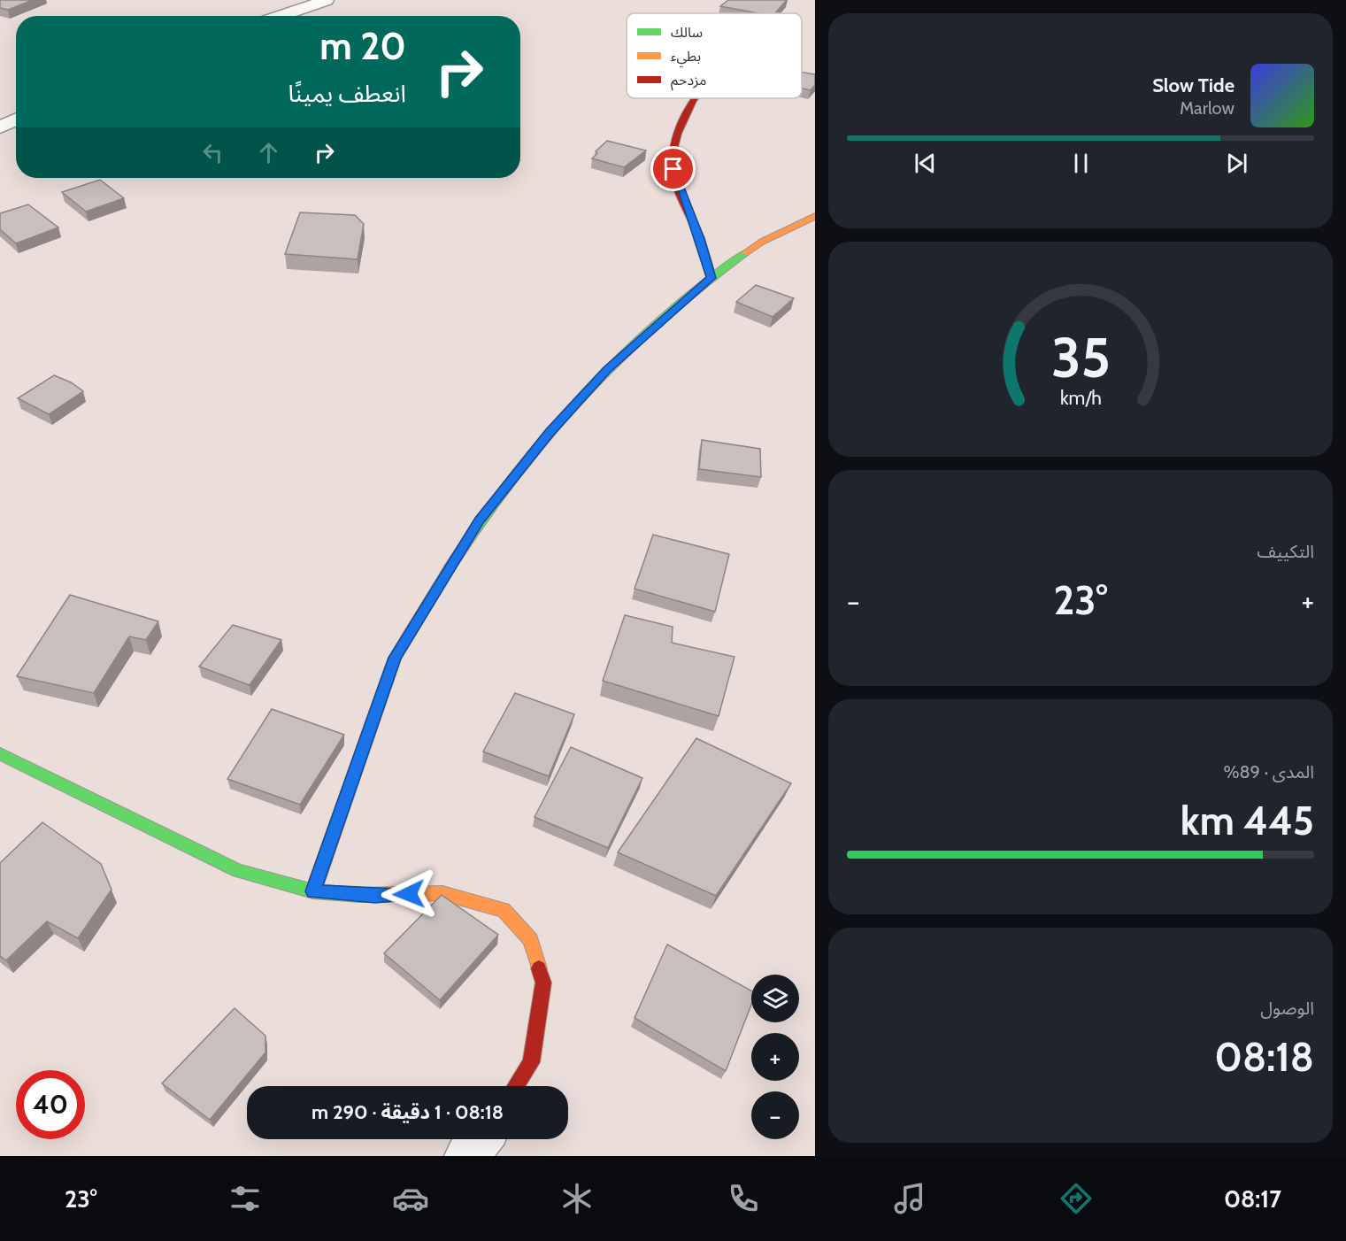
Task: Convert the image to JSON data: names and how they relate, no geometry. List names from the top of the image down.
{
  "legend": ["سالك", "بطيء", "مزدحم"],
  "page": {
    "turn": ["20 m", "انعطف يمينًا"],
    "song": ["Slow Tide", "Marlow"],
    "tile": [
      "التكييف",
      ["المدى · 89%", "445 km"],
      ["الوصول", "08:18"]
    ],
    "heat": ["−", "23°", "+"],
    "map_buttons": ["+", "−"],
    "limit": "40",
    "trip": "08:18 · 1 دقيقة · 290 m",
    "tabs": ["08:17", "23°"],
    "gauge": ["35", "km/h"]
  }
}
